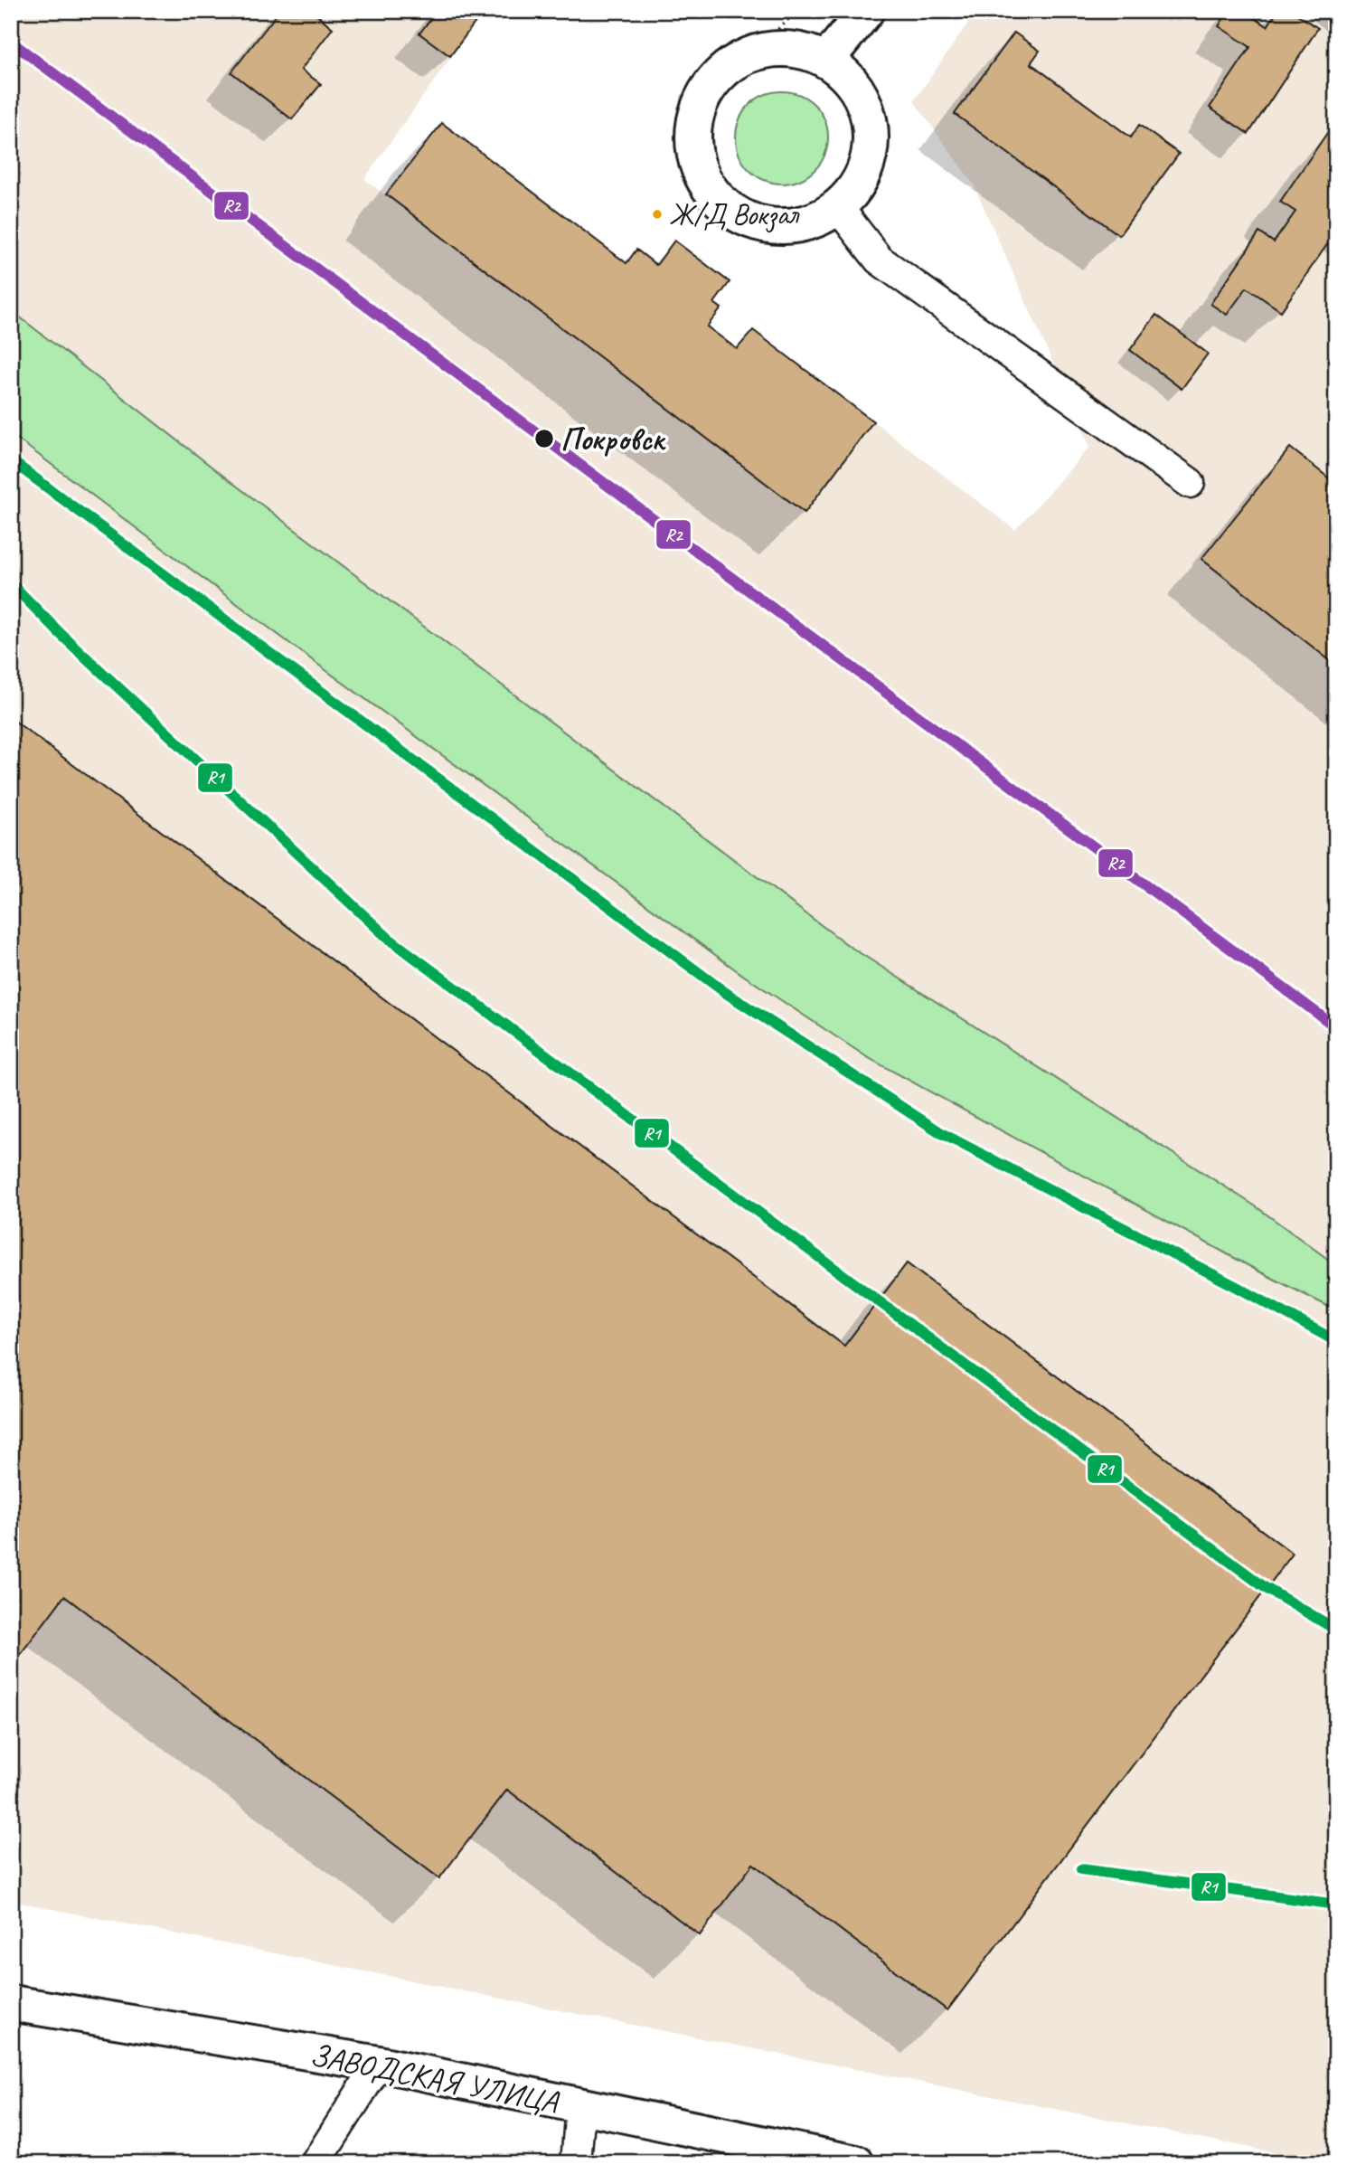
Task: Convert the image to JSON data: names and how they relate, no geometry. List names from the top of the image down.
{
  "streets": {
    "street": ["ЗАВОДСКАЯ УЛИЦА"]
  },
  "places": ["Ж/Д Вокзал", "Покровск"],
  "lines": ["transit line R2", "transit line R1"]
}
